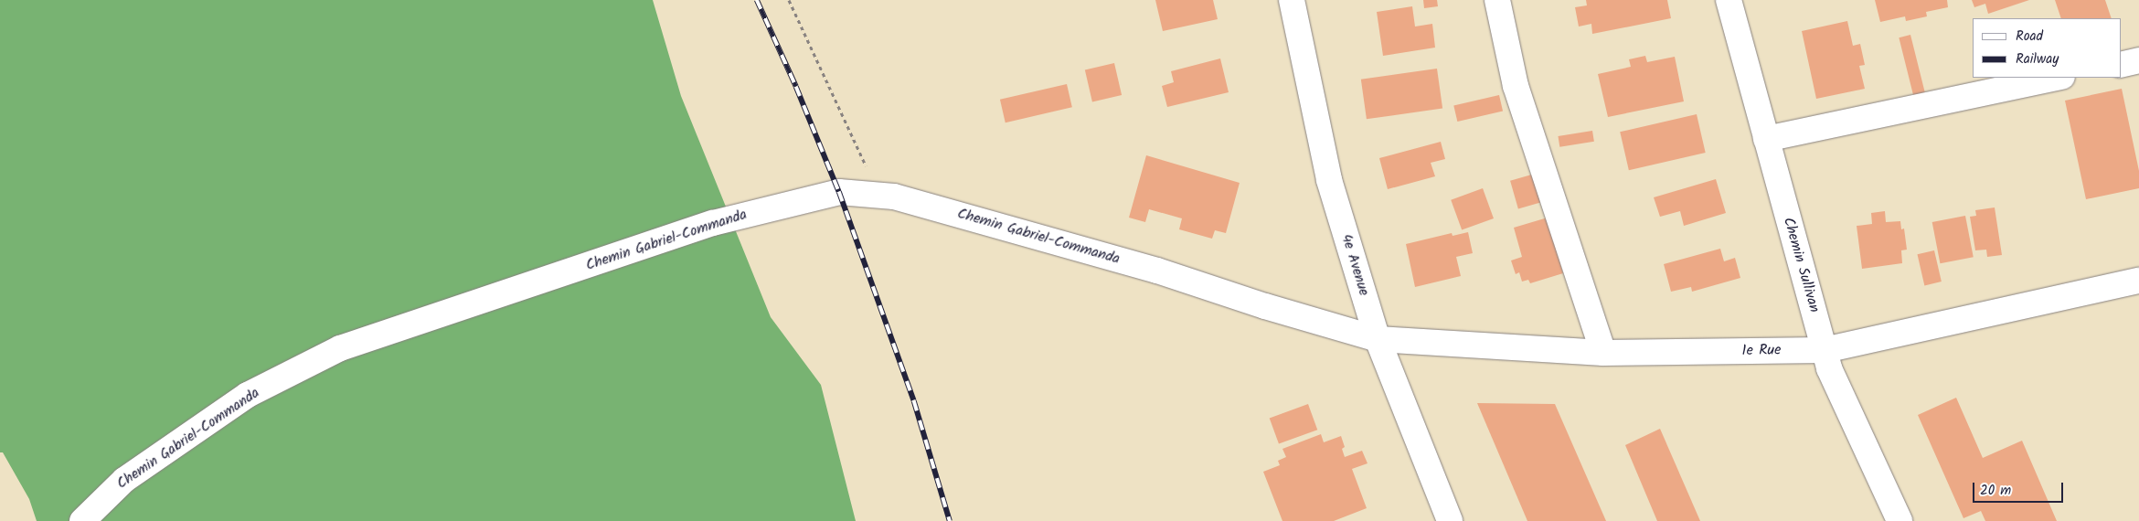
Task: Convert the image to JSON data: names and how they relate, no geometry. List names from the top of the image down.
{
  "streets": {
    "street": [
      "Chemin Gabriel-Commanda",
      "4e Avenue",
      "Chemin Sullivan",
      "1e Rue"
    ]
  },
  "crossings": [
    ["Chemin Gabriel-Commanda", "4e Avenue"],
    ["Chemin Gabriel-Commanda", "1e Rue"],
    ["4e Avenue", "1e Rue"],
    ["Chemin Sullivan", "1e Rue"]
  ],
  "legend": ["Road", "Railway"],
  "scale_bar": "20 m"
}
